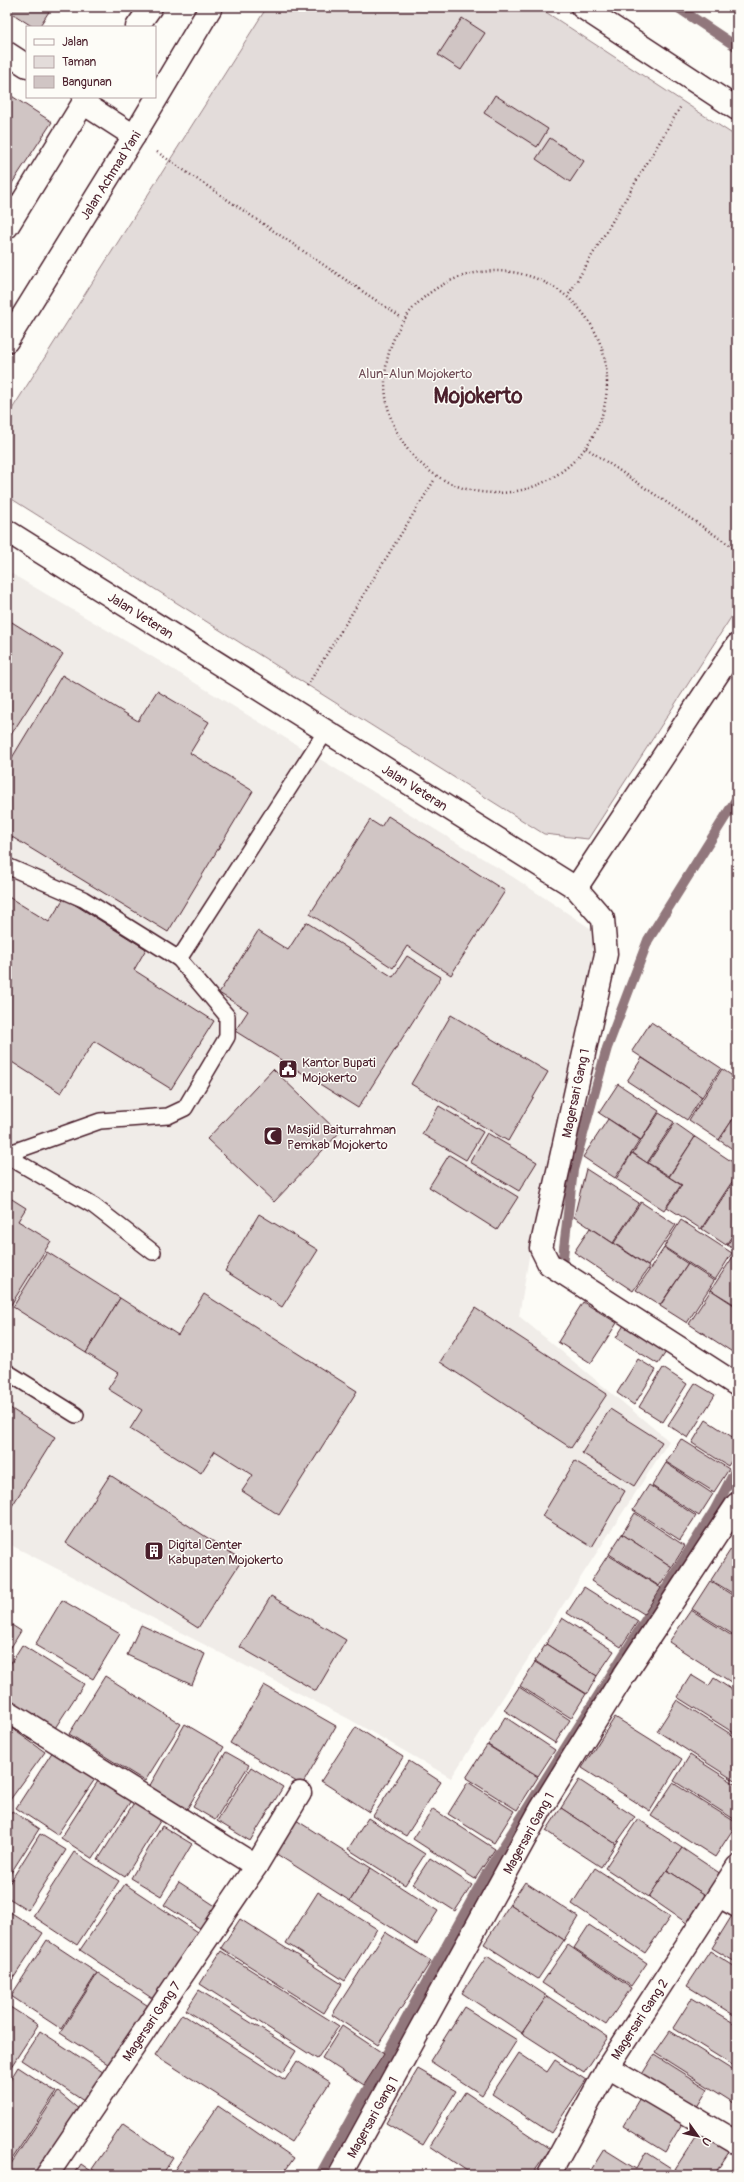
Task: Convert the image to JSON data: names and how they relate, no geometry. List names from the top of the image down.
{
  "streets": {
    "street": [
      "Jalan Achmad Yani",
      "Jalan Veteran",
      "Magersari Gang 1",
      "Magersari Gang 2",
      "Magersari Gang 7"
    ]
  },
  "crossings": [
    ["Jalan Veteran", "Magersari Gang 1"]
  ],
  "districts": ["Mojokerto"],
  "parks": ["Alun-Alun Mojokerto"],
  "places": {
    "public building": ["Kantor Bupati Mojokerto"],
    "mosque": ["Masjid Baiturrahman Pemkab Mojokerto"],
    "building": ["Digital Center Kabupaten Mojokerto"]
  },
  "legend": ["Jalan", "Taman", "Bangunan"],
  "north": "bottom right"
}
